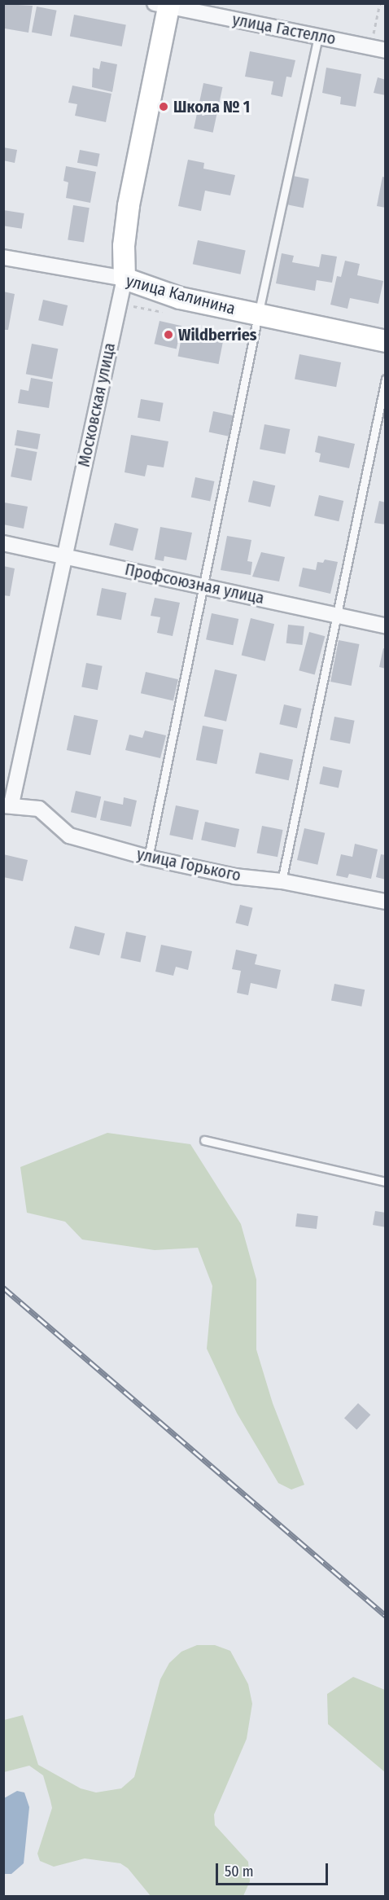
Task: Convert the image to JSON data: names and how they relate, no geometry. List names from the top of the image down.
{
  "streets": {
    "main road": ["улица Калинина", "Московская улица"],
    "street": ["улица Гастелло", "Профсоюзная улица", "улица Горького"]
  },
  "crossings": [
    ["улица Гастелло", "Московская улица"],
    ["улица Калинина", "Московская улица"],
    ["Московская улица", "Профсоюзная улица"],
    ["Московская улица", "улица Горького"]
  ],
  "places": ["Школа № 1", "Wildberries"],
  "scale_bar": "50 m"
}
